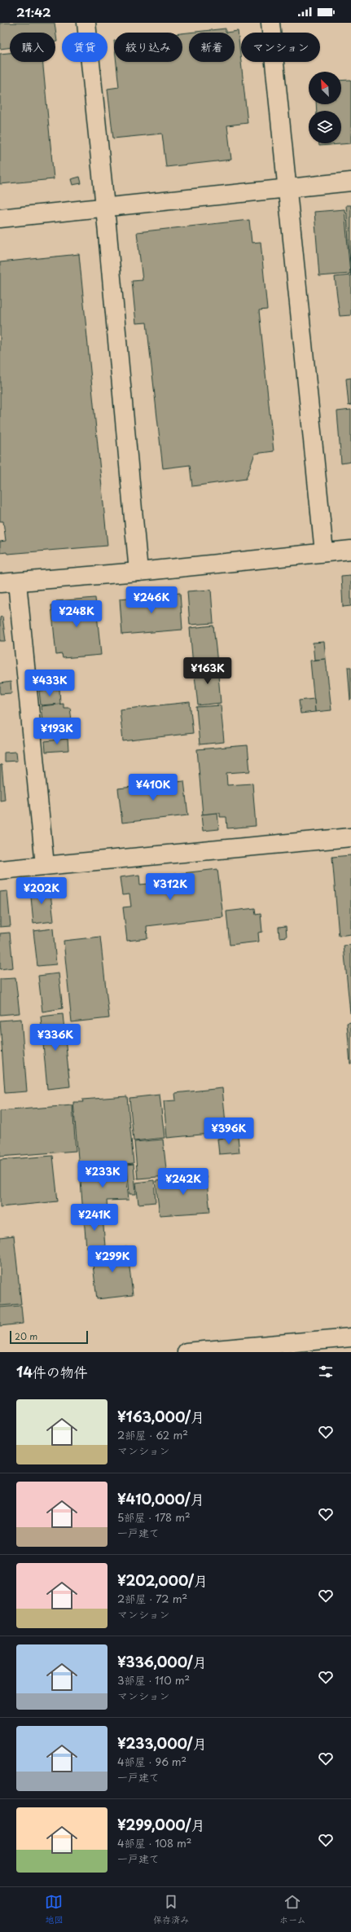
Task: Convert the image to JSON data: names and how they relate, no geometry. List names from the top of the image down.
{
  "scale_bar": "20 m",
  "north": "top left",
  "page": {
    "status": "21:42",
    "chip": [
      "購入",
      "賃貸",
      "絞り込み",
      "新着",
      "マンション"
    ],
    "price": [
      "¥246K",
      "¥248K",
      "¥163K",
      "¥433K",
      "¥193K",
      "¥410K",
      "¥312K",
      "¥202K",
      "¥336K",
      "¥396K",
      "¥233K",
      "¥242K",
      "¥241K",
      "¥299K"
    ],
    "scale": "20 m",
    "heading": "14件の物件",
    "list": [
      {
        "name": "¥163,000/月",
        "note": "2部屋 · 62 m² · マンション"
      },
      {
        "name": "¥410,000/月",
        "note": "5部屋 · 178 m² · 一戸建て"
      },
      {
        "name": "¥202,000/月",
        "note": "2部屋 · 72 m² · マンション"
      },
      {
        "name": "¥336,000/月",
        "note": "3部屋 · 110 m² · マンション"
      },
      {
        "name": "¥233,000/月",
        "note": "4部屋 · 96 m² · 一戸建て"
      },
      {
        "name": "¥299,000/月",
        "note": "4部屋 · 108 m² · 一戸建て"
      }
    ],
    "tabs": ["地図", "保存済み", "ホーム"]
  }
}
